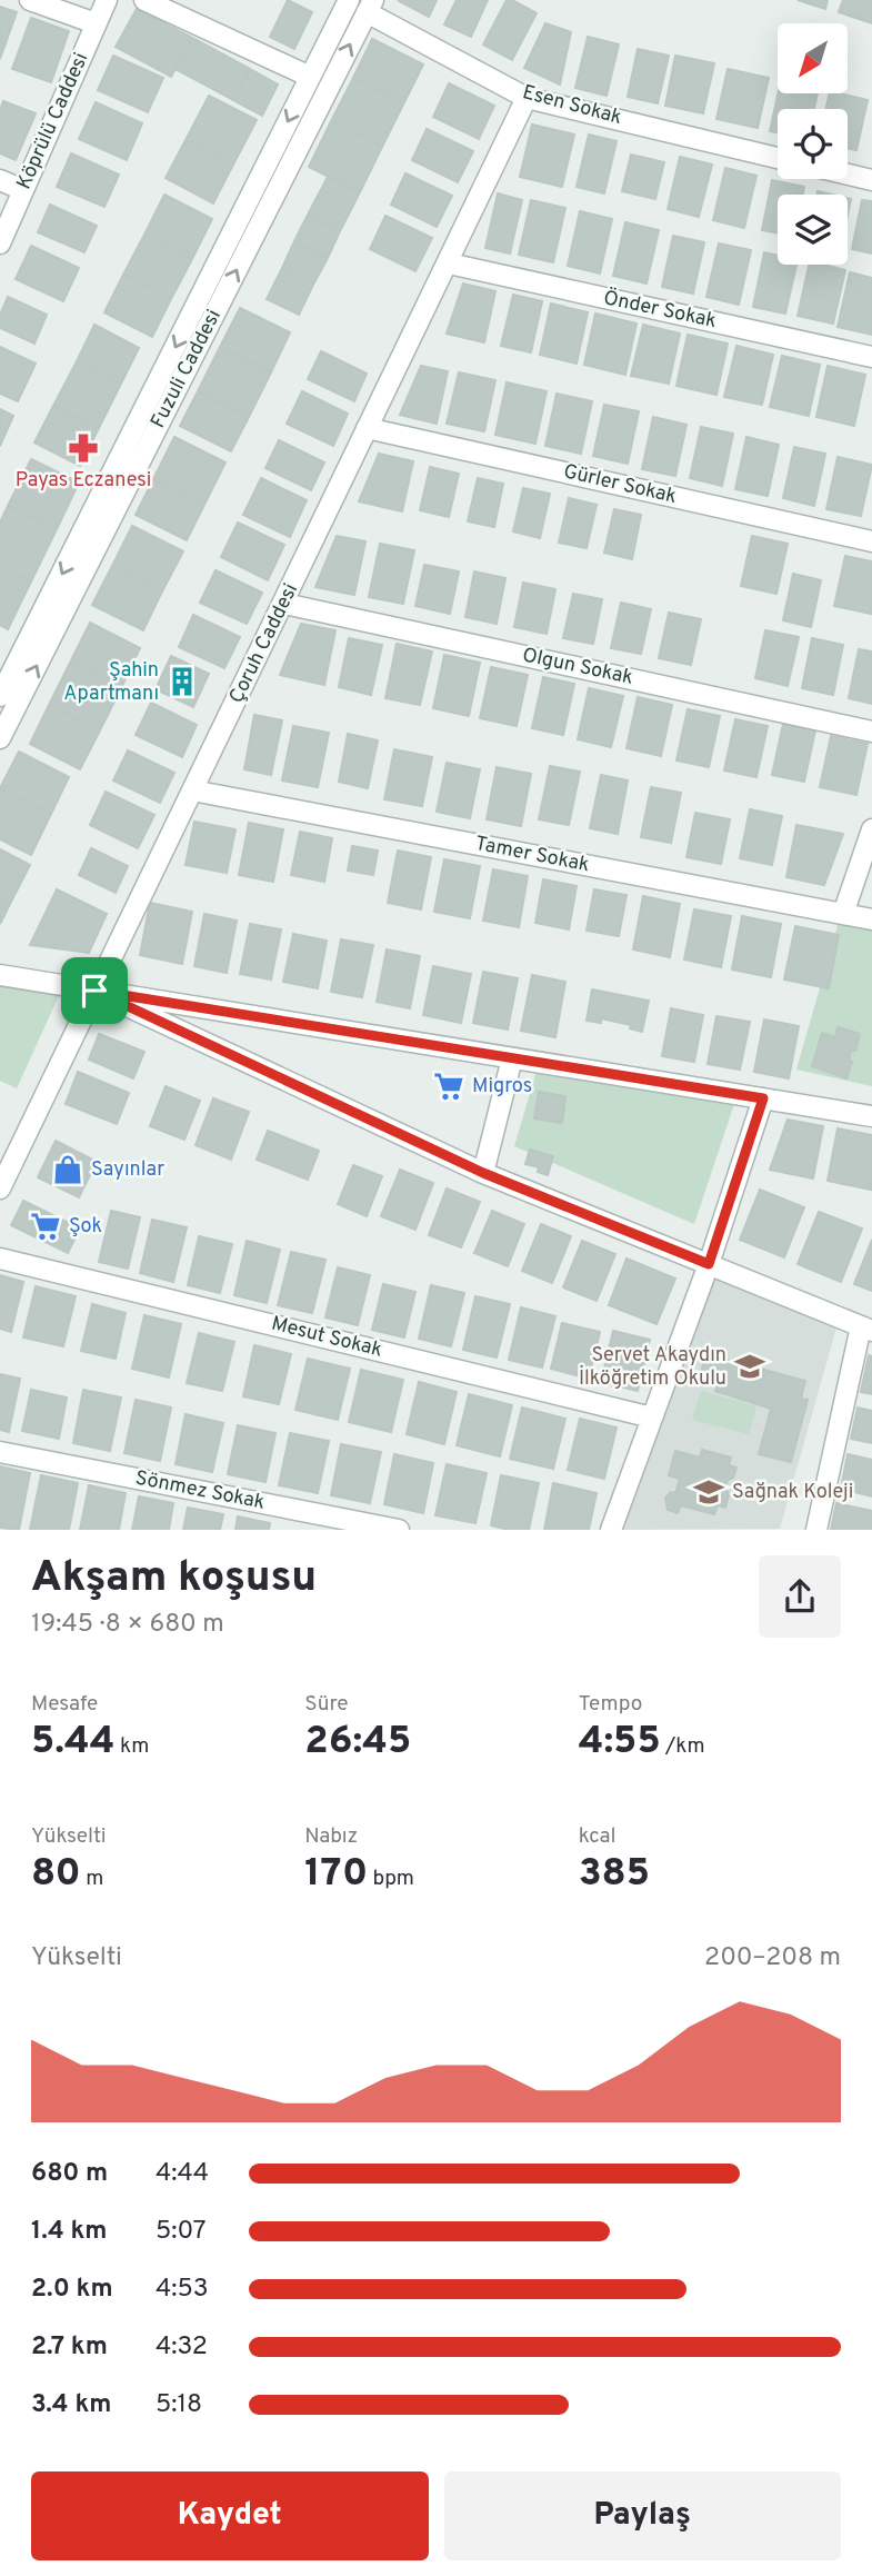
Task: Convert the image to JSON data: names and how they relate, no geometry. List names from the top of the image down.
{
  "streets": {
    "street": [
      "Esen Sokak",
      "Köprülü Caddesi",
      "Önder Sokak",
      "Fuzuli Caddesi",
      "Gürler Sokak",
      "Çoruh Caddesi",
      "Olgun Sokak",
      "Tamer Sokak",
      "Mesut Sokak",
      "Sönmez Sokak"
    ]
  },
  "crossings": [
    ["Esen Sokak", "Fuzuli Caddesi"],
    ["Esen Sokak", "Çoruh Caddesi"],
    ["Önder Sokak", "Çoruh Caddesi"],
    ["Gürler Sokak", "Çoruh Caddesi"],
    ["Çoruh Caddesi", "Olgun Sokak"],
    ["Çoruh Caddesi", "Tamer Sokak"]
  ],
  "places": {
    "pharmacy": ["Payas Eczanesi"],
    "building": ["Şahin Apartmanı"],
    "supermarket": ["Migros", "Şok"],
    "shop": ["Sayınlar"],
    "school or university": ["Servet Akaydın İlköğretim Okulu", "Sağnak Koleji"]
  },
  "north": "bottom left",
  "page": {
    "heading": ["Akşam koşusu", "19:45 · 8 × 680 m"],
    "stats": [
      ["Mesafe", "5.44 km"],
      ["Süre", "26:45"],
      ["Tempo", "4:55 /km"],
      ["Yükselti", "80 m"],
      ["Nabız", "170 bpm"],
      ["kcal", "385"]
    ],
    "chart": ["Yükselti", "200–208 m"],
    "list": [
      {
        "name": "680 m",
        "note": "4:44"
      },
      {
        "name": "1.4 km",
        "note": "5:07"
      },
      {
        "name": "2.0 km",
        "note": "4:53"
      },
      {
        "name": "2.7 km",
        "note": "4:32"
      },
      {
        "name": "3.4 km",
        "note": "5:18"
      }
    ],
    "buttons": ["Kaydet", "Paylaş"]
  }
}
